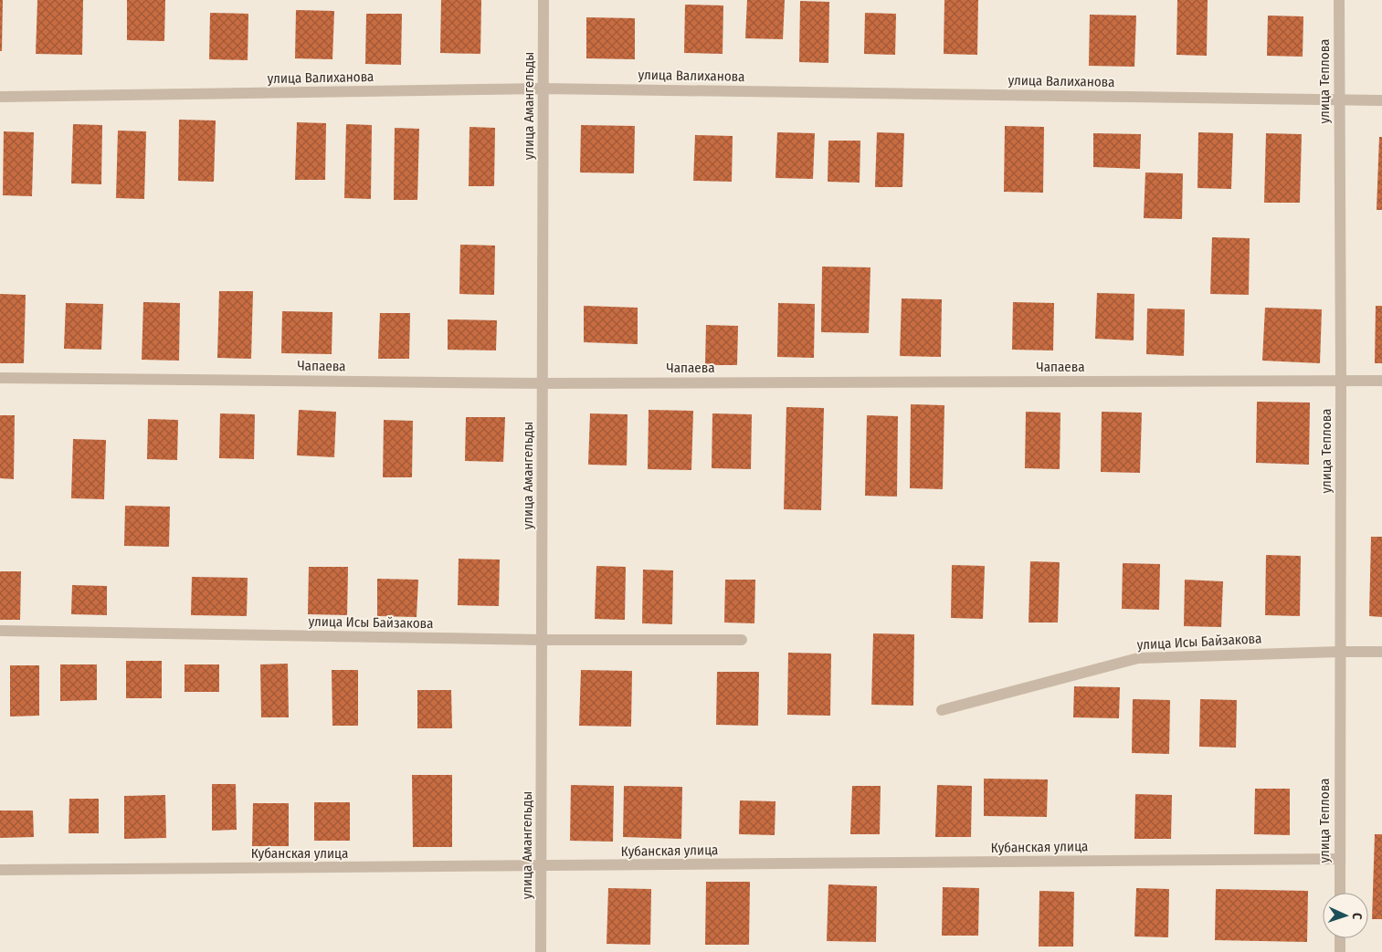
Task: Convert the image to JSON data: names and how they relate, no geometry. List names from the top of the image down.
{
  "streets": {
    "street": [
      "улица Валиханова",
      "улица Теплова",
      "улица Амангельды",
      "Чапаева",
      "улица Исы Байзакова",
      "Кубанская улица"
    ]
  },
  "crossings": [
    ["улица Валиханова", "улица Теплова"],
    ["улица Валиханова", "улица Амангельды"],
    ["улица Теплова", "Чапаева"],
    ["улица Теплова", "улица Исы Байзакова"],
    ["улица Теплова", "Кубанская улица"],
    ["улица Амангельды", "Чапаева"],
    ["улица Амангельды", "улица Исы Байзакова"],
    ["улица Амангельды", "Кубанская улица"]
  ],
  "north": "right"
}
